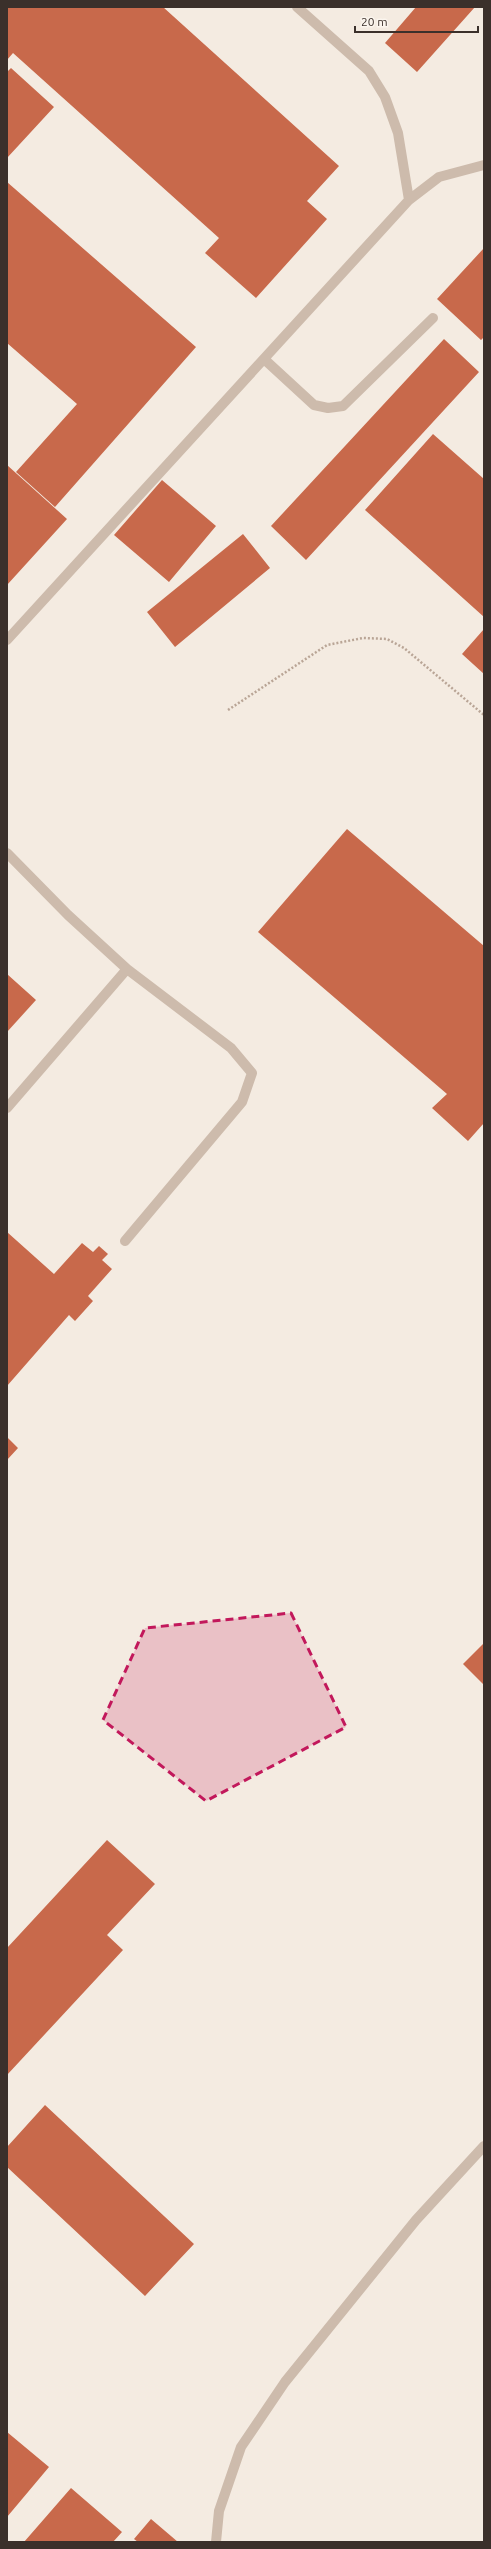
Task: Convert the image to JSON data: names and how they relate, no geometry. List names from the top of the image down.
{
  "scale_bar": "20 m"
}
